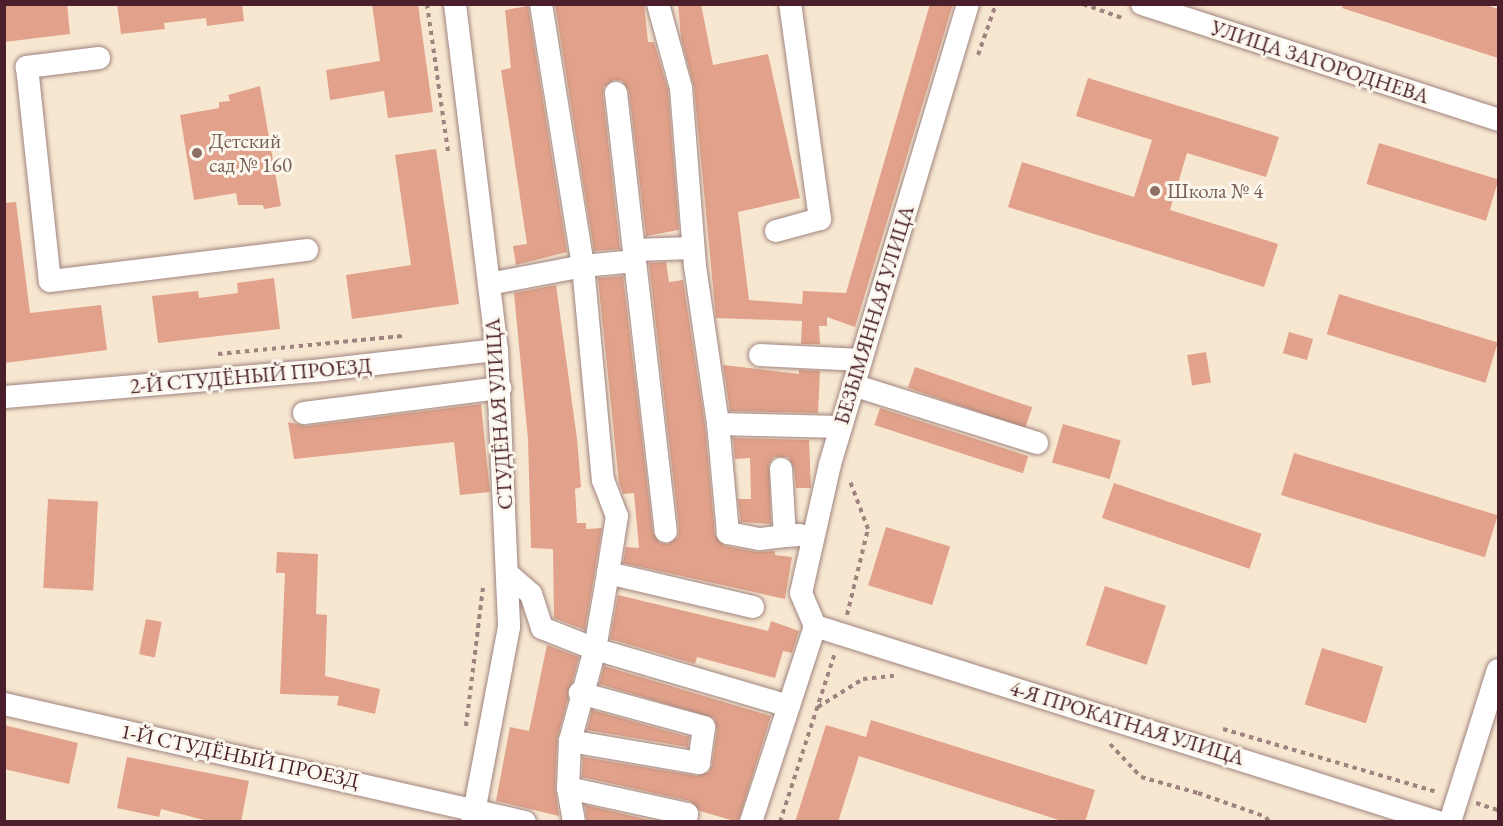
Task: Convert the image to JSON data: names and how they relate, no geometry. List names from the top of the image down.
{
  "streets": {
    "street": [
      "УЛИЦА ЗАГОРОДНЕВА",
      "БЕЗЫМЯННАЯ УЛИЦА",
      "2-Й СТУДЁНЫЙ ПРОЕЗД",
      "СТУДЁНАЯ УЛИЦА",
      "4-Я ПРОКАТНАЯ УЛИЦА",
      "1-Й СТУДЁНЫЙ ПРОЕЗД"
    ]
  },
  "crossings": [
    ["БЕЗЫМЯННАЯ УЛИЦА", "4-Я ПРОКАТНАЯ УЛИЦА"],
    ["2-Й СТУДЁНЫЙ ПРОЕЗД", "СТУДЁНАЯ УЛИЦА"],
    ["СТУДЁНАЯ УЛИЦА", "1-Й СТУДЁНЫЙ ПРОЕЗД"]
  ],
  "places": ["Детский сад № 160", "Школа № 4"]
}
